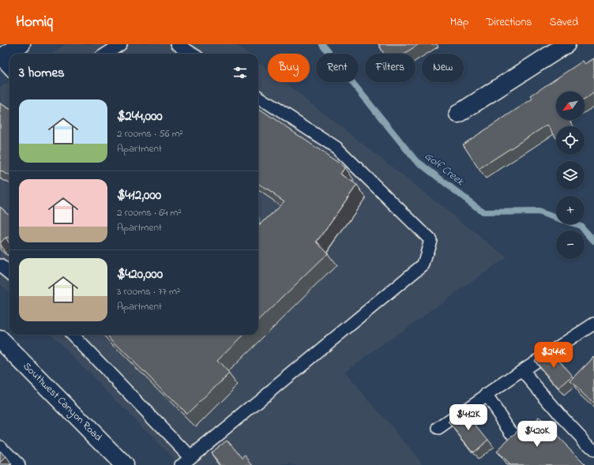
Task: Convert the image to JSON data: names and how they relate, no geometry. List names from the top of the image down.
{
  "streets": {
    "main road": ["Southwest Canyon Road"]
  },
  "water": ["Golf Creek"],
  "north": "bottom left",
  "page": {
    "header": "Homiq",
    "nav": ["Map", "Directions", "Saved"],
    "chip": [
      "Buy",
      "Rent",
      "Filters",
      "New"
    ],
    "heading": "3 homes",
    "map_buttons": ["+", "−"],
    "list": [
      {
        "name": "$244,000",
        "note": "2 rooms · 56 m² · Apartment"
      },
      {
        "name": "$412,000",
        "note": "2 rooms · 64 m² · Apartment"
      },
      {
        "name": "$420,000",
        "note": "3 rooms · 77 m² · Apartment"
      }
    ],
    "price": ["$244K", "$412K", "$420K"]
  }
}
